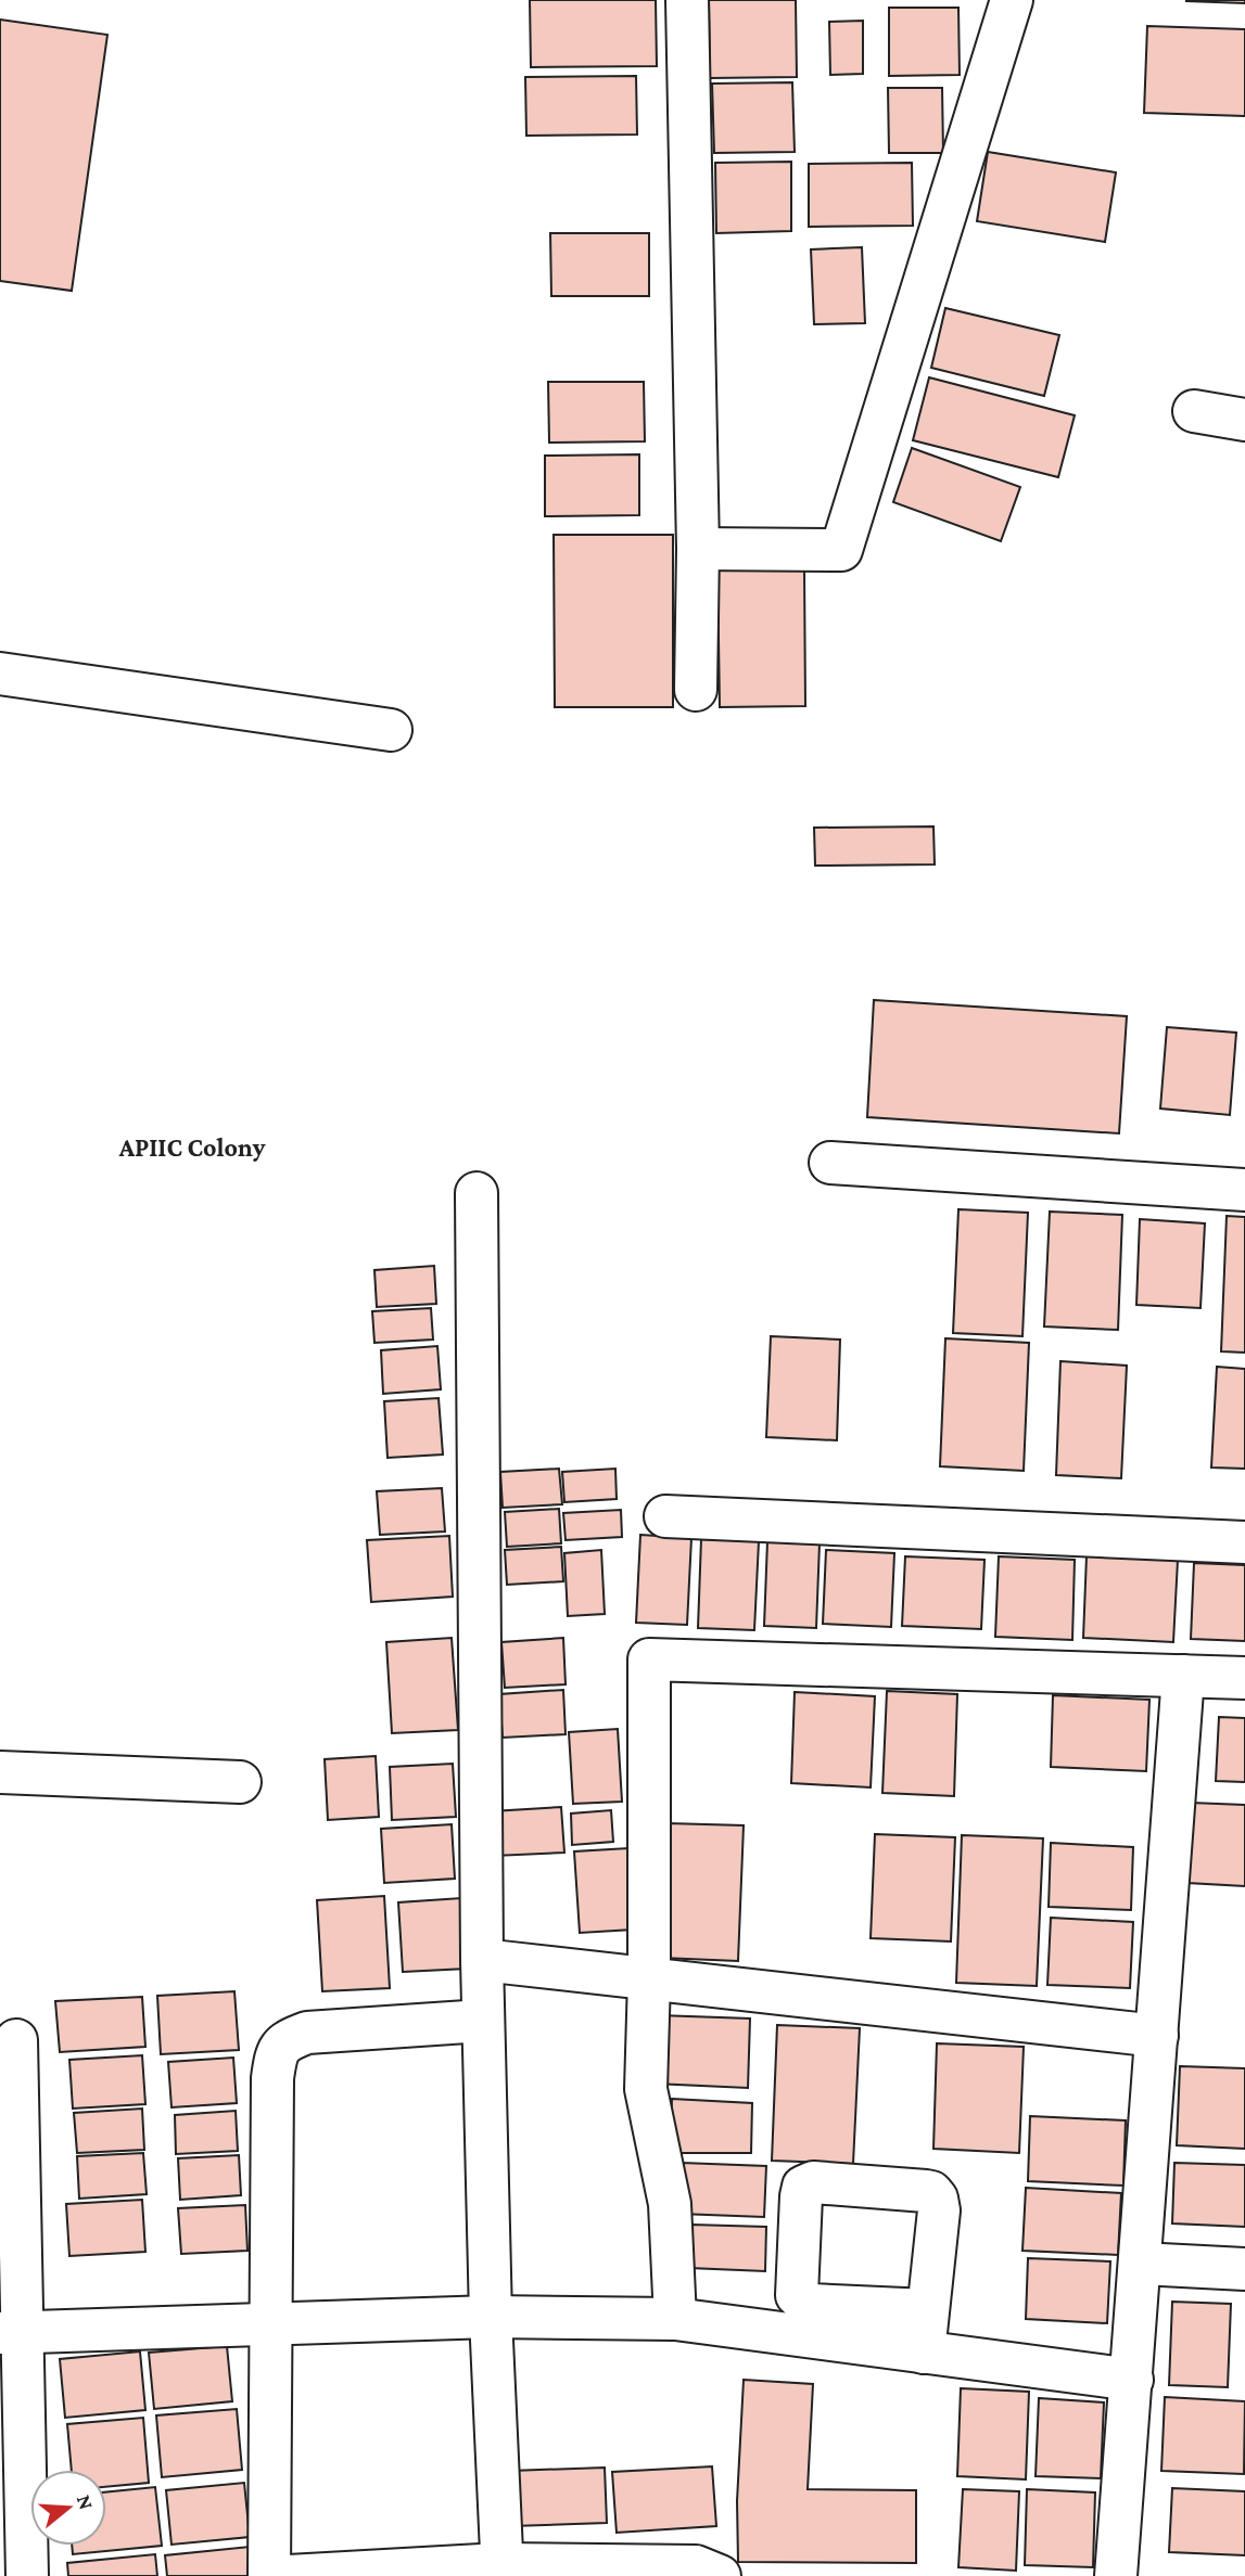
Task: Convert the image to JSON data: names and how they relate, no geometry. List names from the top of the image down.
{
  "districts": ["APIIC Colony"],
  "north": "right"
}
